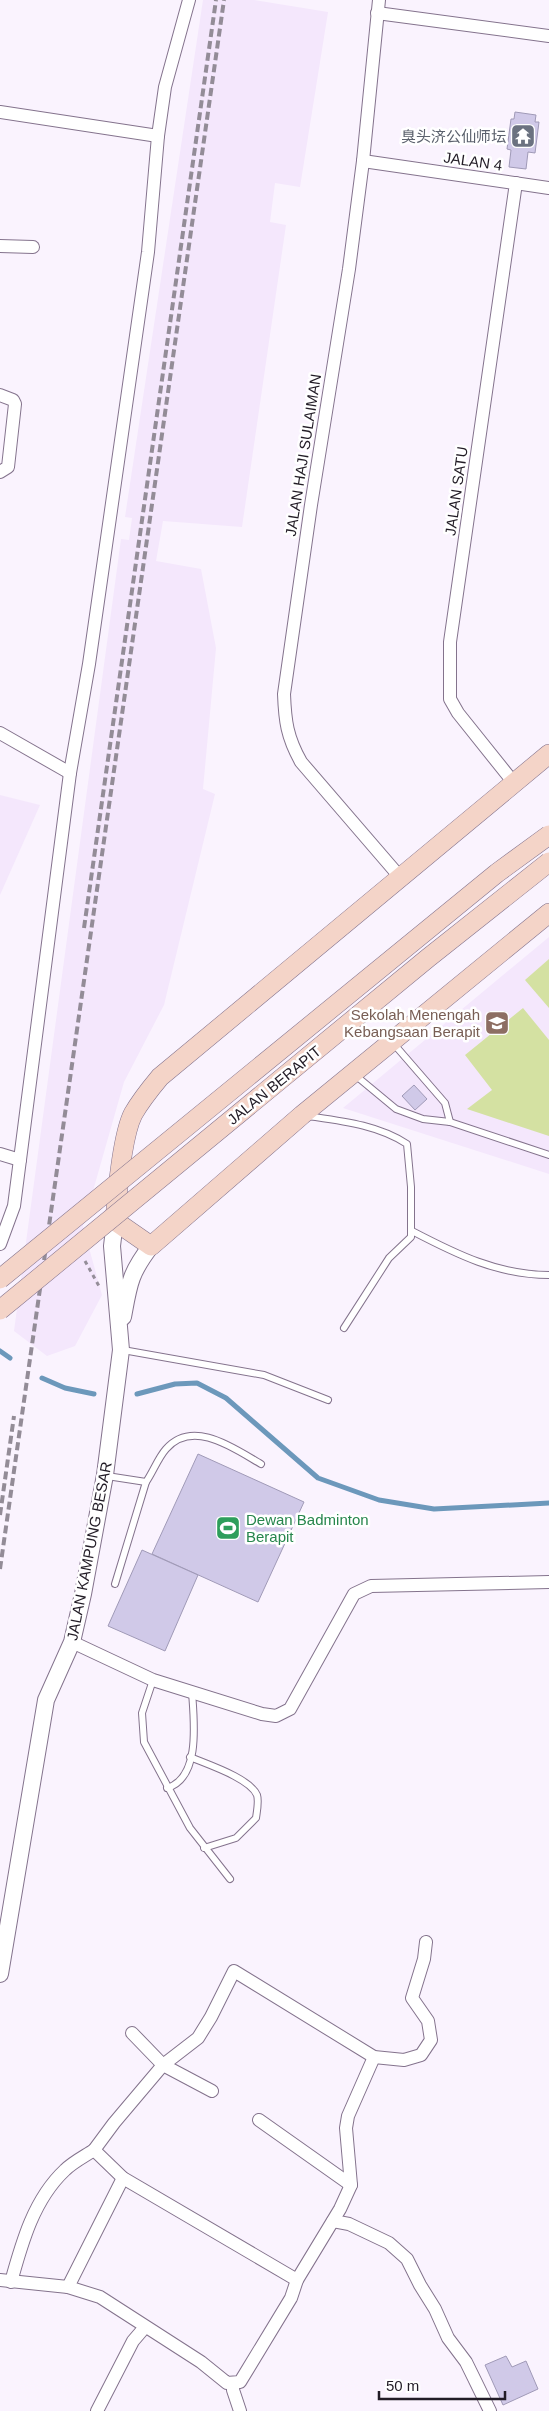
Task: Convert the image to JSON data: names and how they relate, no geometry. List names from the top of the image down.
{
  "streets": {
    "main road": ["JALAN BERAPIT"],
    "street": [
      "JALAN 4",
      "JALAN HAJI SULAIMAN",
      "JALAN SATU",
      "JALAN KAMPUNG BESAR"
    ]
  },
  "crossings": [
    ["JALAN 4", "JALAN HAJI SULAIMAN"],
    ["JALAN 4", "JALAN SATU"]
  ],
  "places": {
    "temple": ["臭头济公仙师坛"],
    "school or university": ["Sekolah Menengah Kebangsaan Berapit"],
    "sports": ["Dewan Badminton Berapit"]
  },
  "scale_bar": "50 m"
}
